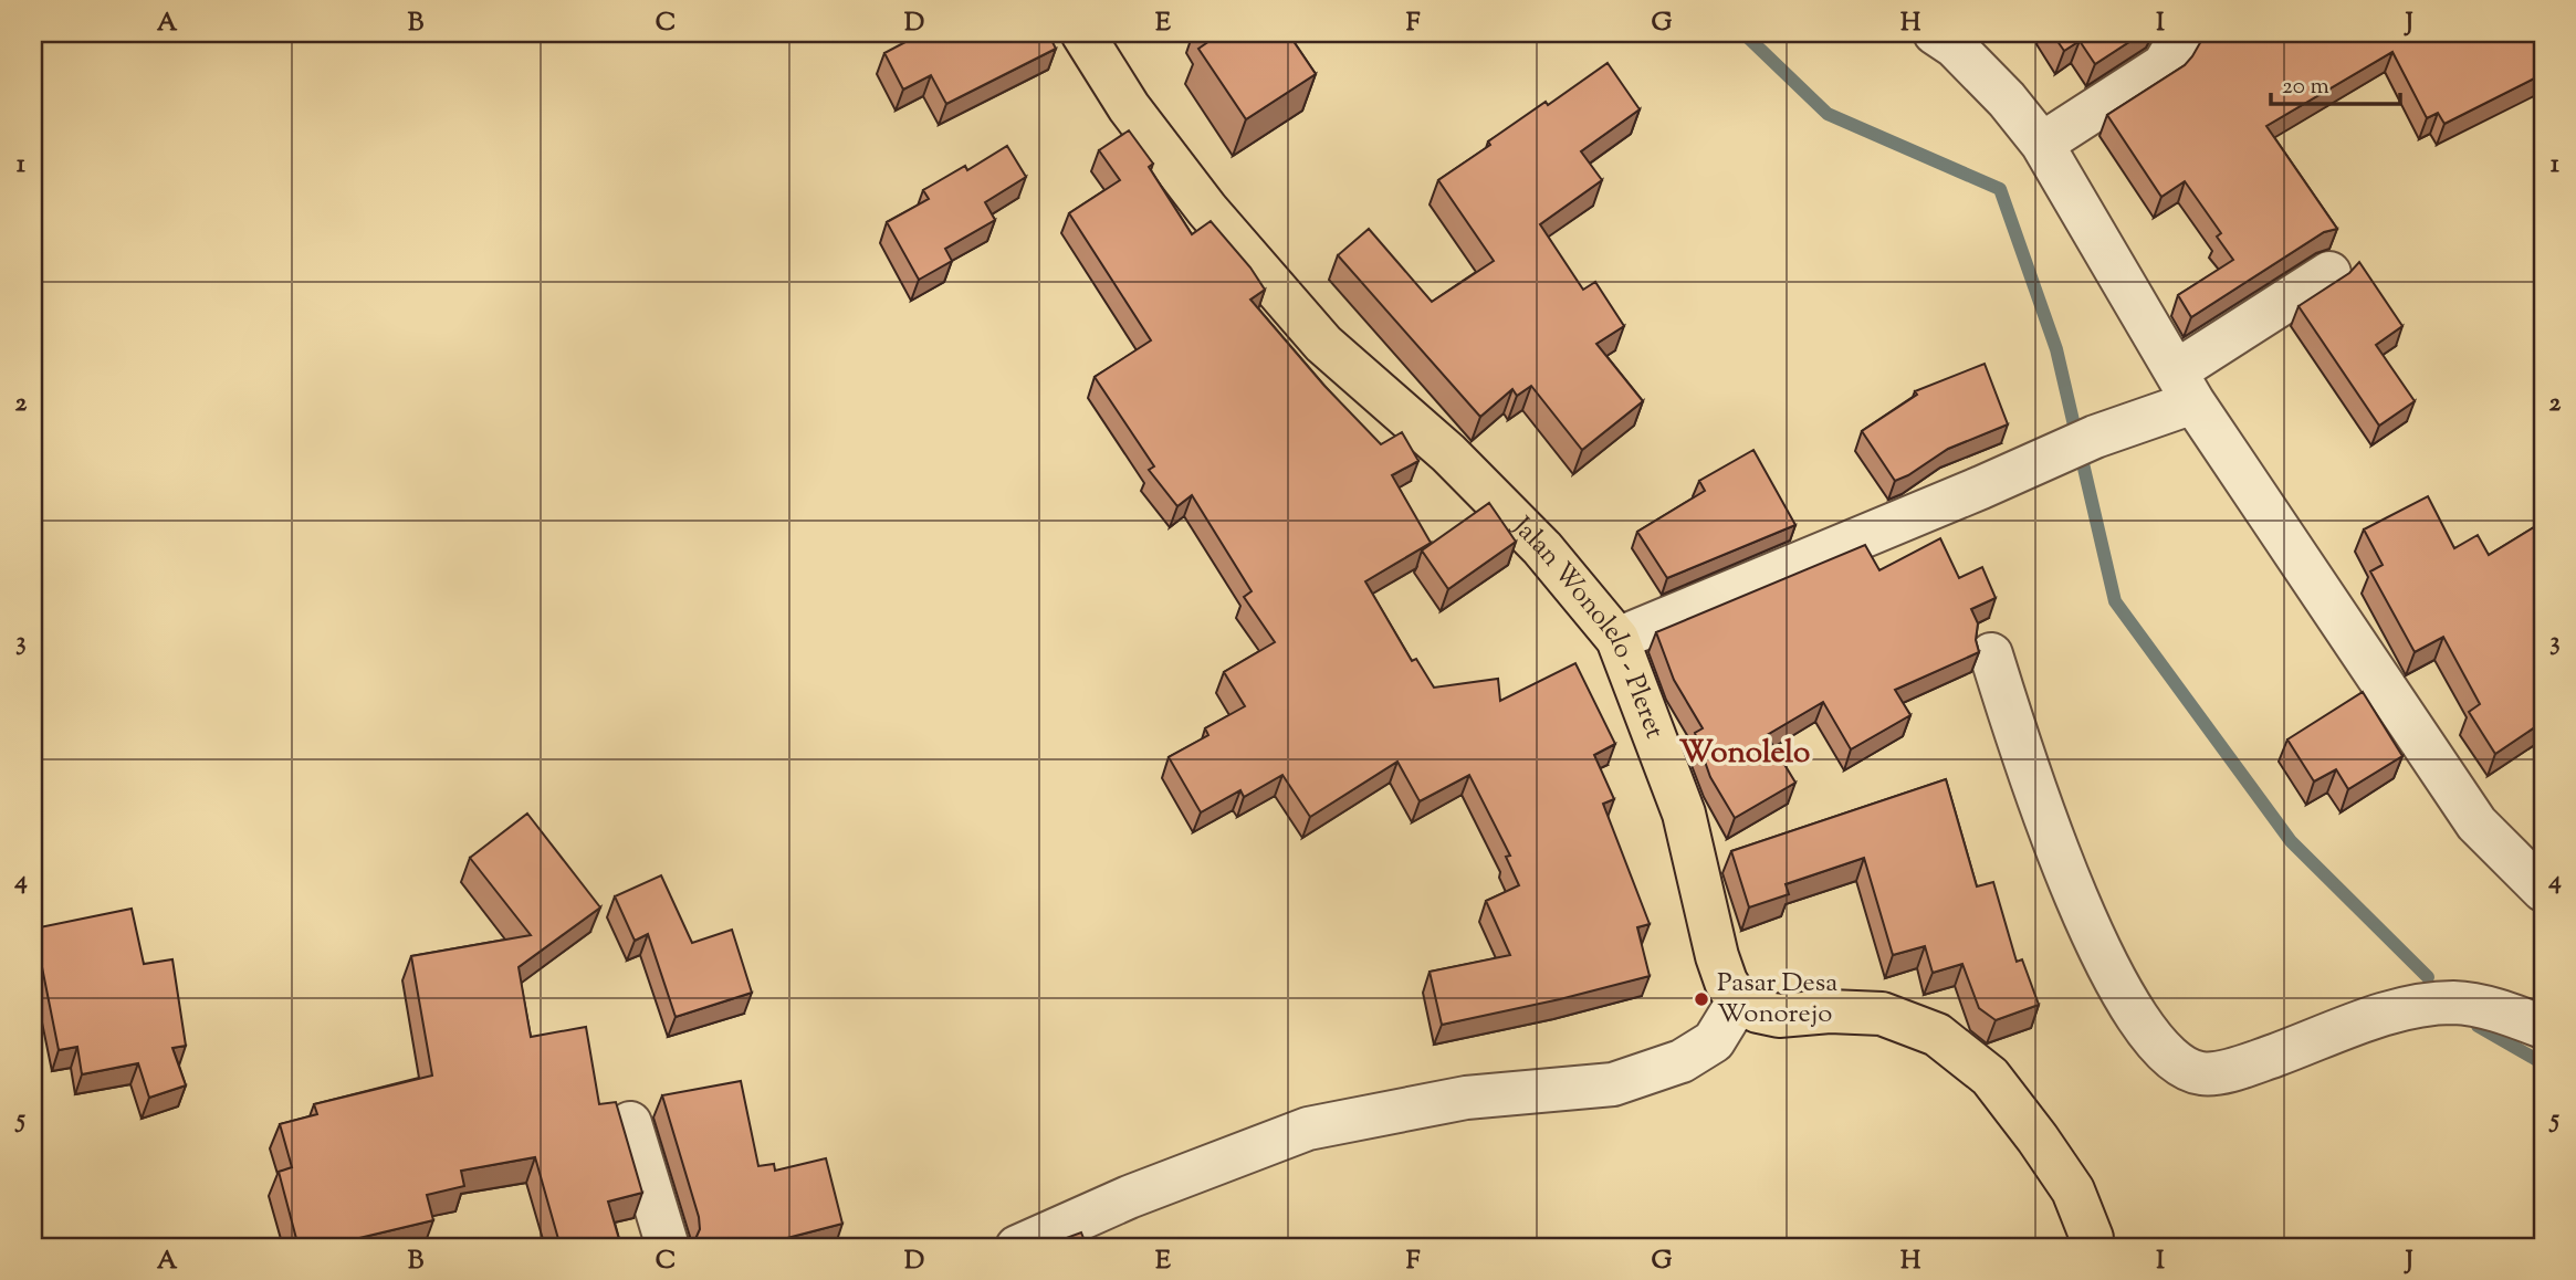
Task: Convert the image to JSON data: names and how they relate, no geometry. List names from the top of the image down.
{
  "streets": {
    "main road": ["Jalan Wonolelo - Pleret"]
  },
  "districts": ["Wonolelo"],
  "places": ["Pasar Desa Wonorejo"],
  "scale_bar": "20 m",
  "grid": {
    "columns": [
      "A",
      "B",
      "C",
      "D",
      "E",
      "F",
      "G",
      "H",
      "I",
      "J"
    ],
    "rows": [
      "1",
      "2",
      "3",
      "4",
      "5"
    ]
  }
}
